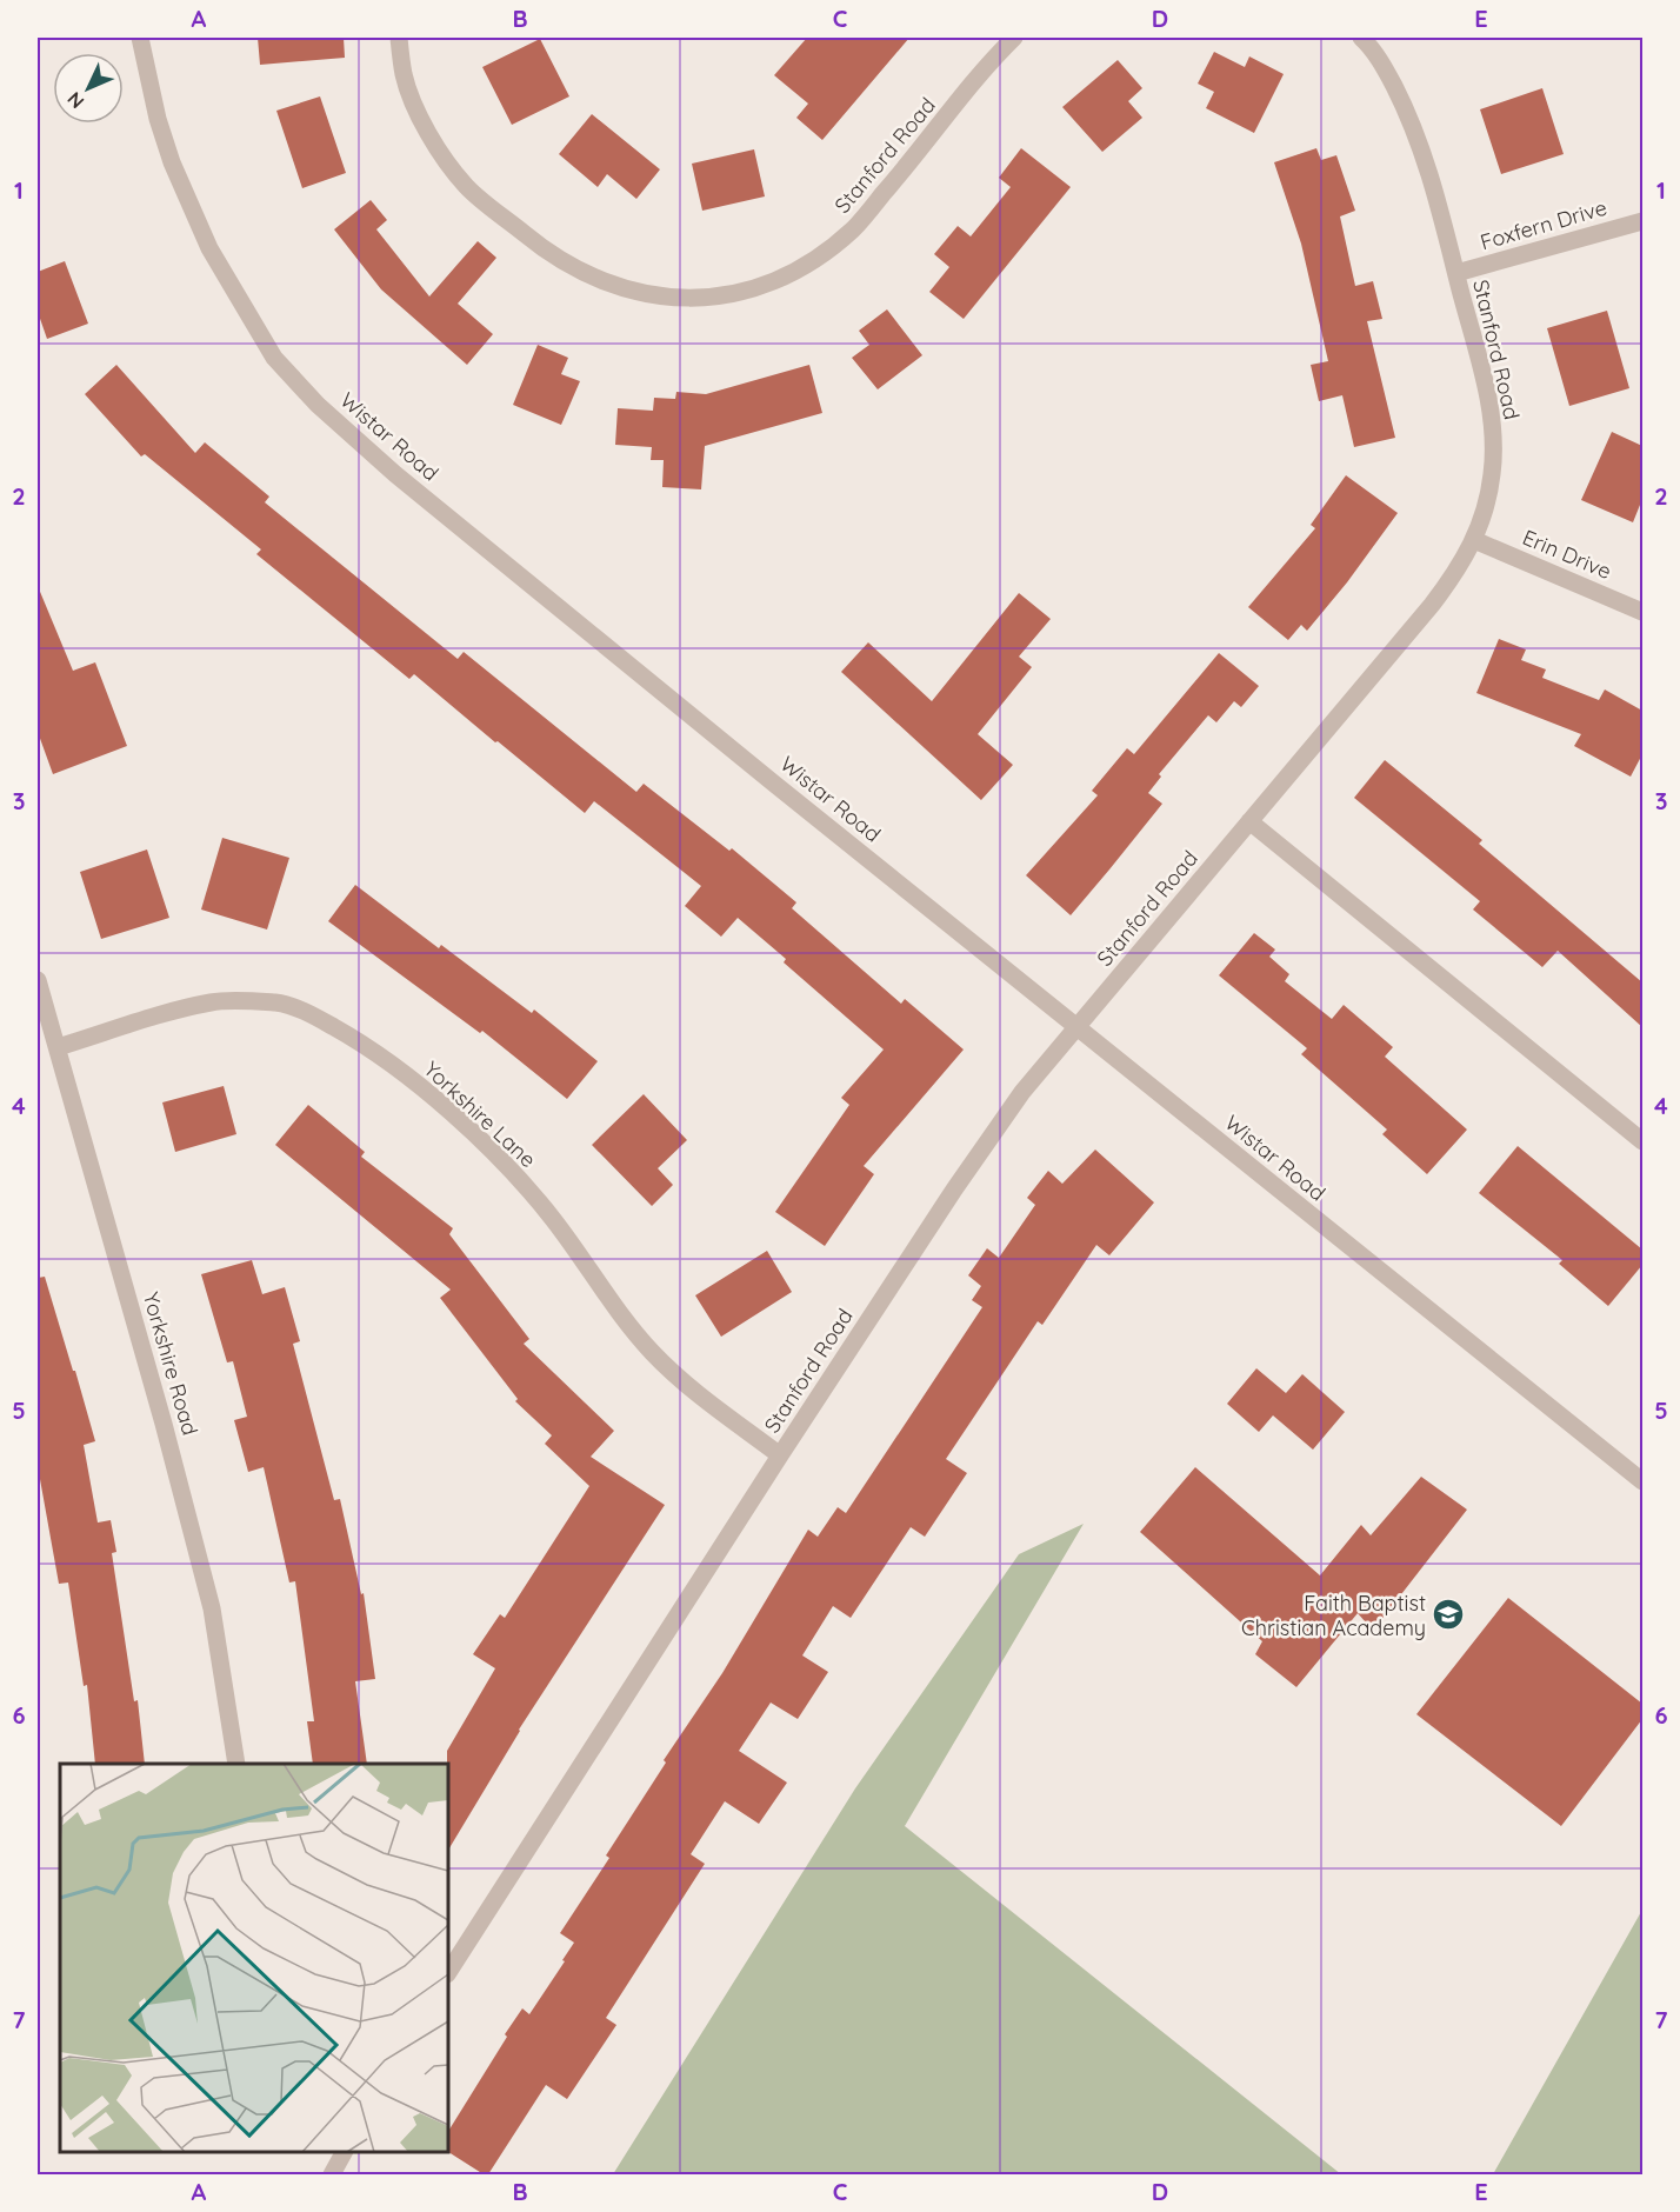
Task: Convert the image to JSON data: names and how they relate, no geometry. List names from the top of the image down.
{
  "streets": {
    "street": [
      "Stanford Road",
      "Foxfern Drive",
      "Wistar Road",
      "Erin Drive",
      "Yorkshire Lane",
      "Yorkshire Road"
    ]
  },
  "crossings": [
    ["Stanford Road", "Foxfern Drive"],
    ["Stanford Road", "Wistar Road"],
    ["Stanford Road", "Erin Drive"],
    ["Stanford Road", "Yorkshire Lane"],
    ["Yorkshire Lane", "Yorkshire Road"]
  ],
  "places": {
    "school or university": ["Faith Baptist Christian Academy"]
  },
  "north": "bottom left",
  "grid": {
    "columns": [
      "A",
      "B",
      "C",
      "D",
      "E"
    ],
    "rows": [
      "1",
      "2",
      "3",
      "4",
      "5",
      "6",
      "7"
    ]
  }
}
